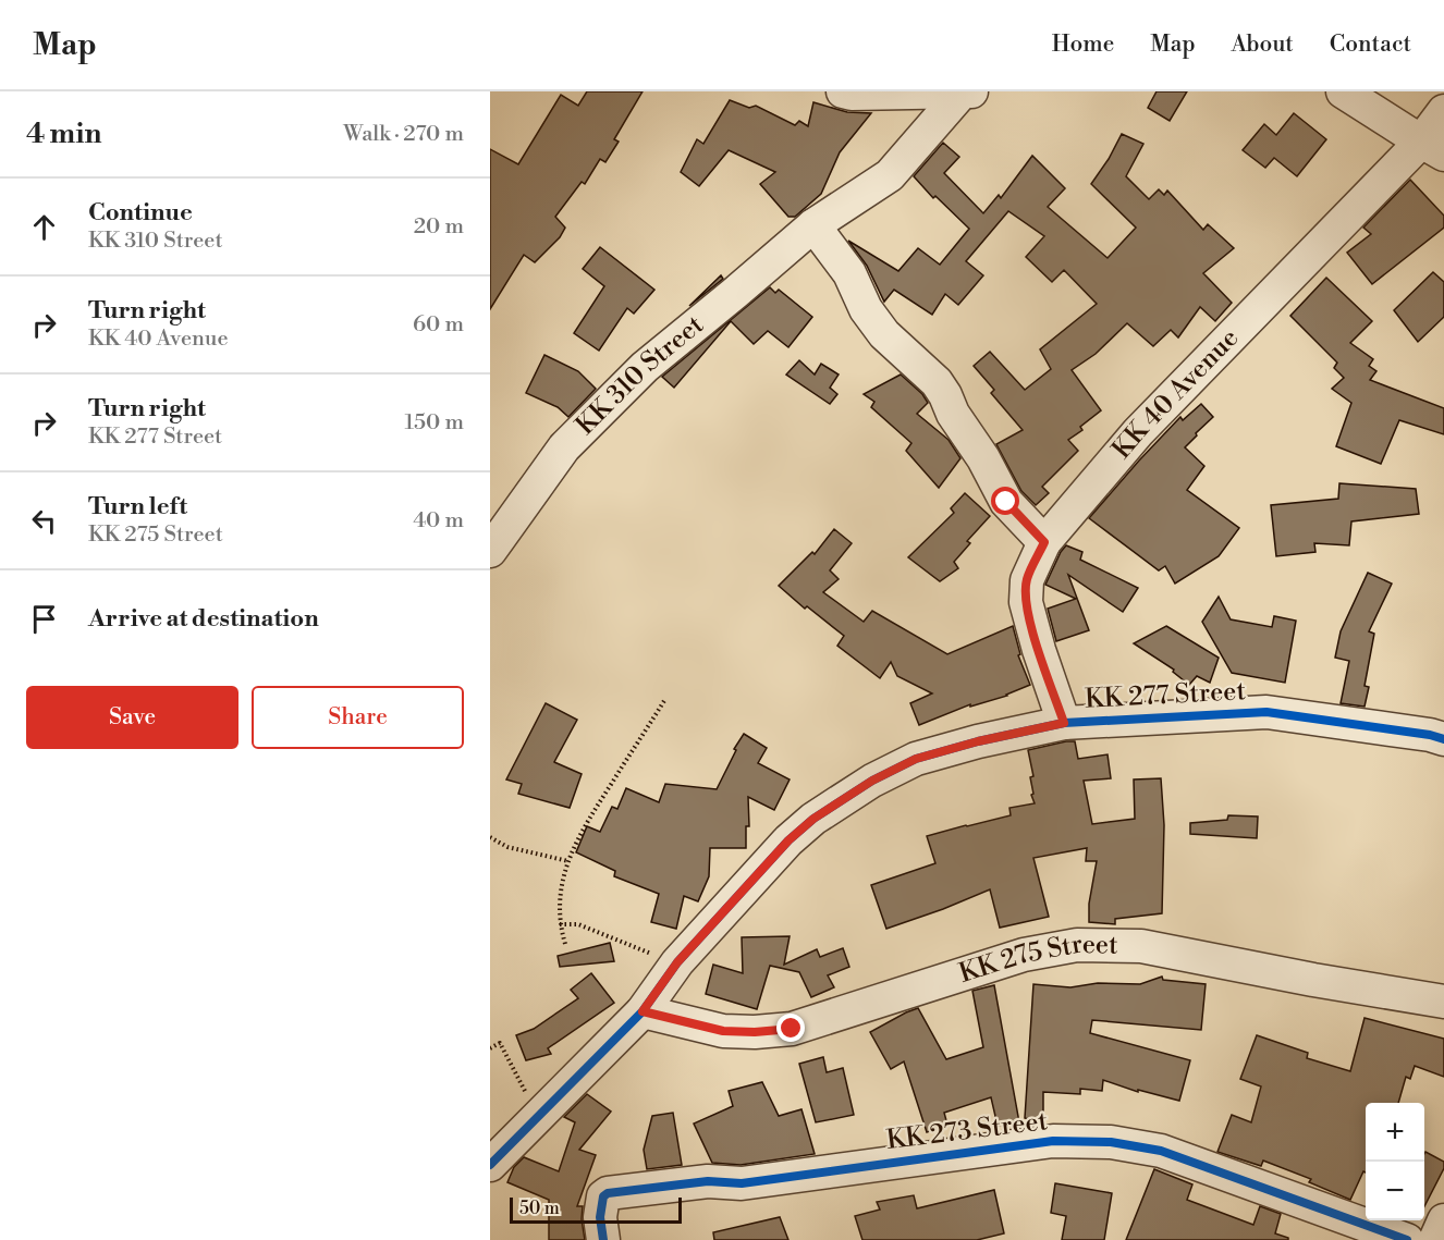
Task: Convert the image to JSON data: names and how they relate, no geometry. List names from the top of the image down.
{
  "streets": {
    "street": [
      "KK 310 Street",
      "KK 40 Avenue",
      "KK 277 Street",
      "KK 275 Street",
      "KK 273 Street"
    ]
  },
  "crossings": [
    ["KK 40 Avenue", "KK 277 Street"],
    ["KK 277 Street", "KK 275 Street"]
  ],
  "scale_bar": "50 m",
  "page": {
    "header": "Map",
    "nav": [
      "Home",
      "Map",
      "About",
      "Contact"
    ],
    "heading": ["4 min", "Walk · 270 m"],
    "list": [
      ["Continue", "KK 310 Street", "20 m"],
      ["Turn right", "KK 40 Avenue", "60 m"],
      ["Turn right", "KK 277 Street", "150 m"],
      ["Turn left", "KK 275 Street", "40 m"],
      "Arrive at destination"
    ],
    "buttons": ["Save", "Share"],
    "map_buttons": ["+", "−"],
    "scale": "50 m"
  }
}
